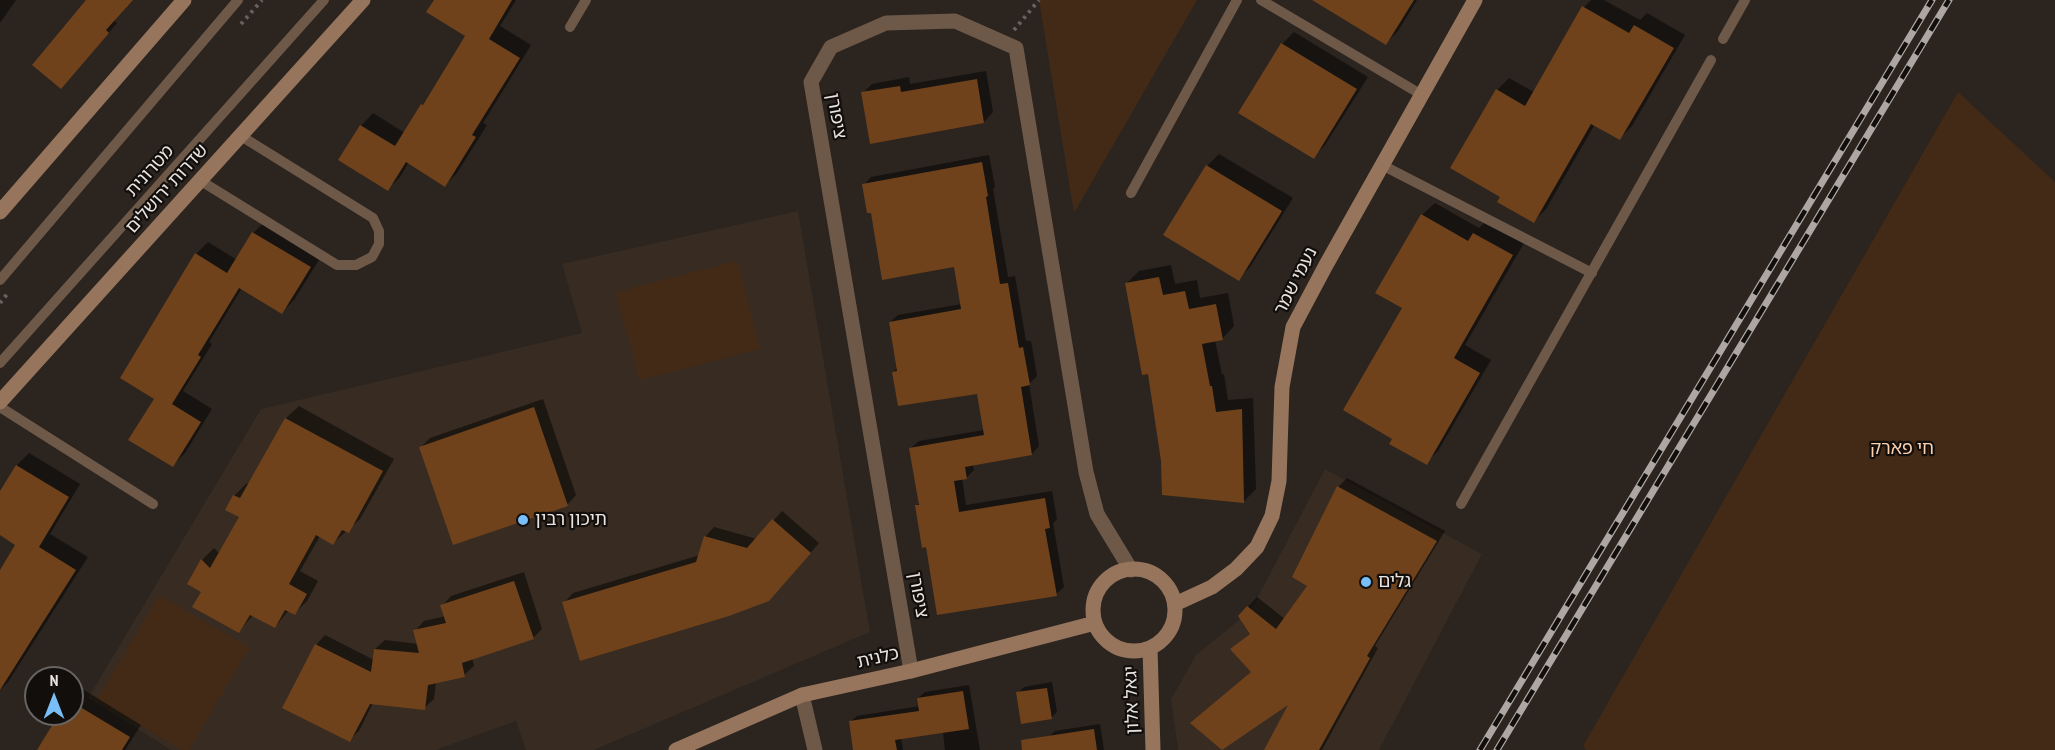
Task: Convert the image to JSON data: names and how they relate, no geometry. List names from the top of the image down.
{
  "streets": {
    "street": [
      "ציפורן",
      "שדרות ירושלים",
      "נעמי שמר",
      "כלנית",
      "יגאל אלון"
    ],
    "lane": ["מטרונית"]
  },
  "crossings": [
    ["ציפורן", "כלנית"],
    ["נעמי שמר", "כלנית"],
    ["נעמי שמר", "יגאל אלון"],
    ["כלנית", "יגאל אלון"]
  ],
  "parks": ["חי פארק"],
  "places": ["תיכון רבין", "גלים"],
  "north": "top"
}
